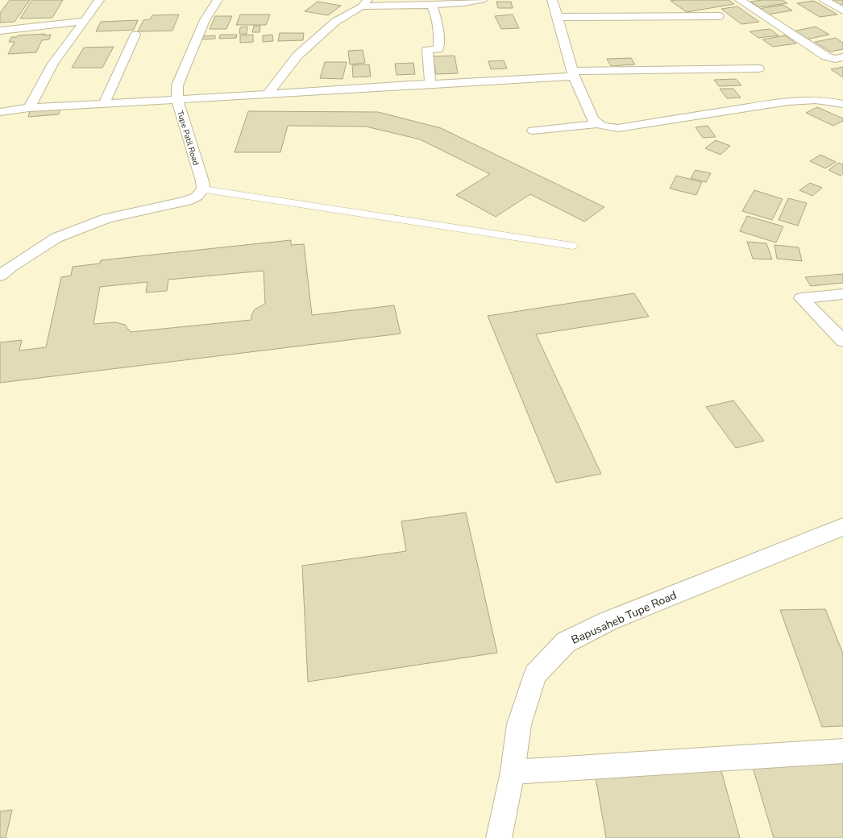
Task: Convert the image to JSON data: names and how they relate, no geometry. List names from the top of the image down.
{
  "streets": {
    "street": ["Tupe Patil Road", "Bapusaheb Tupe Road"]
  }
}
